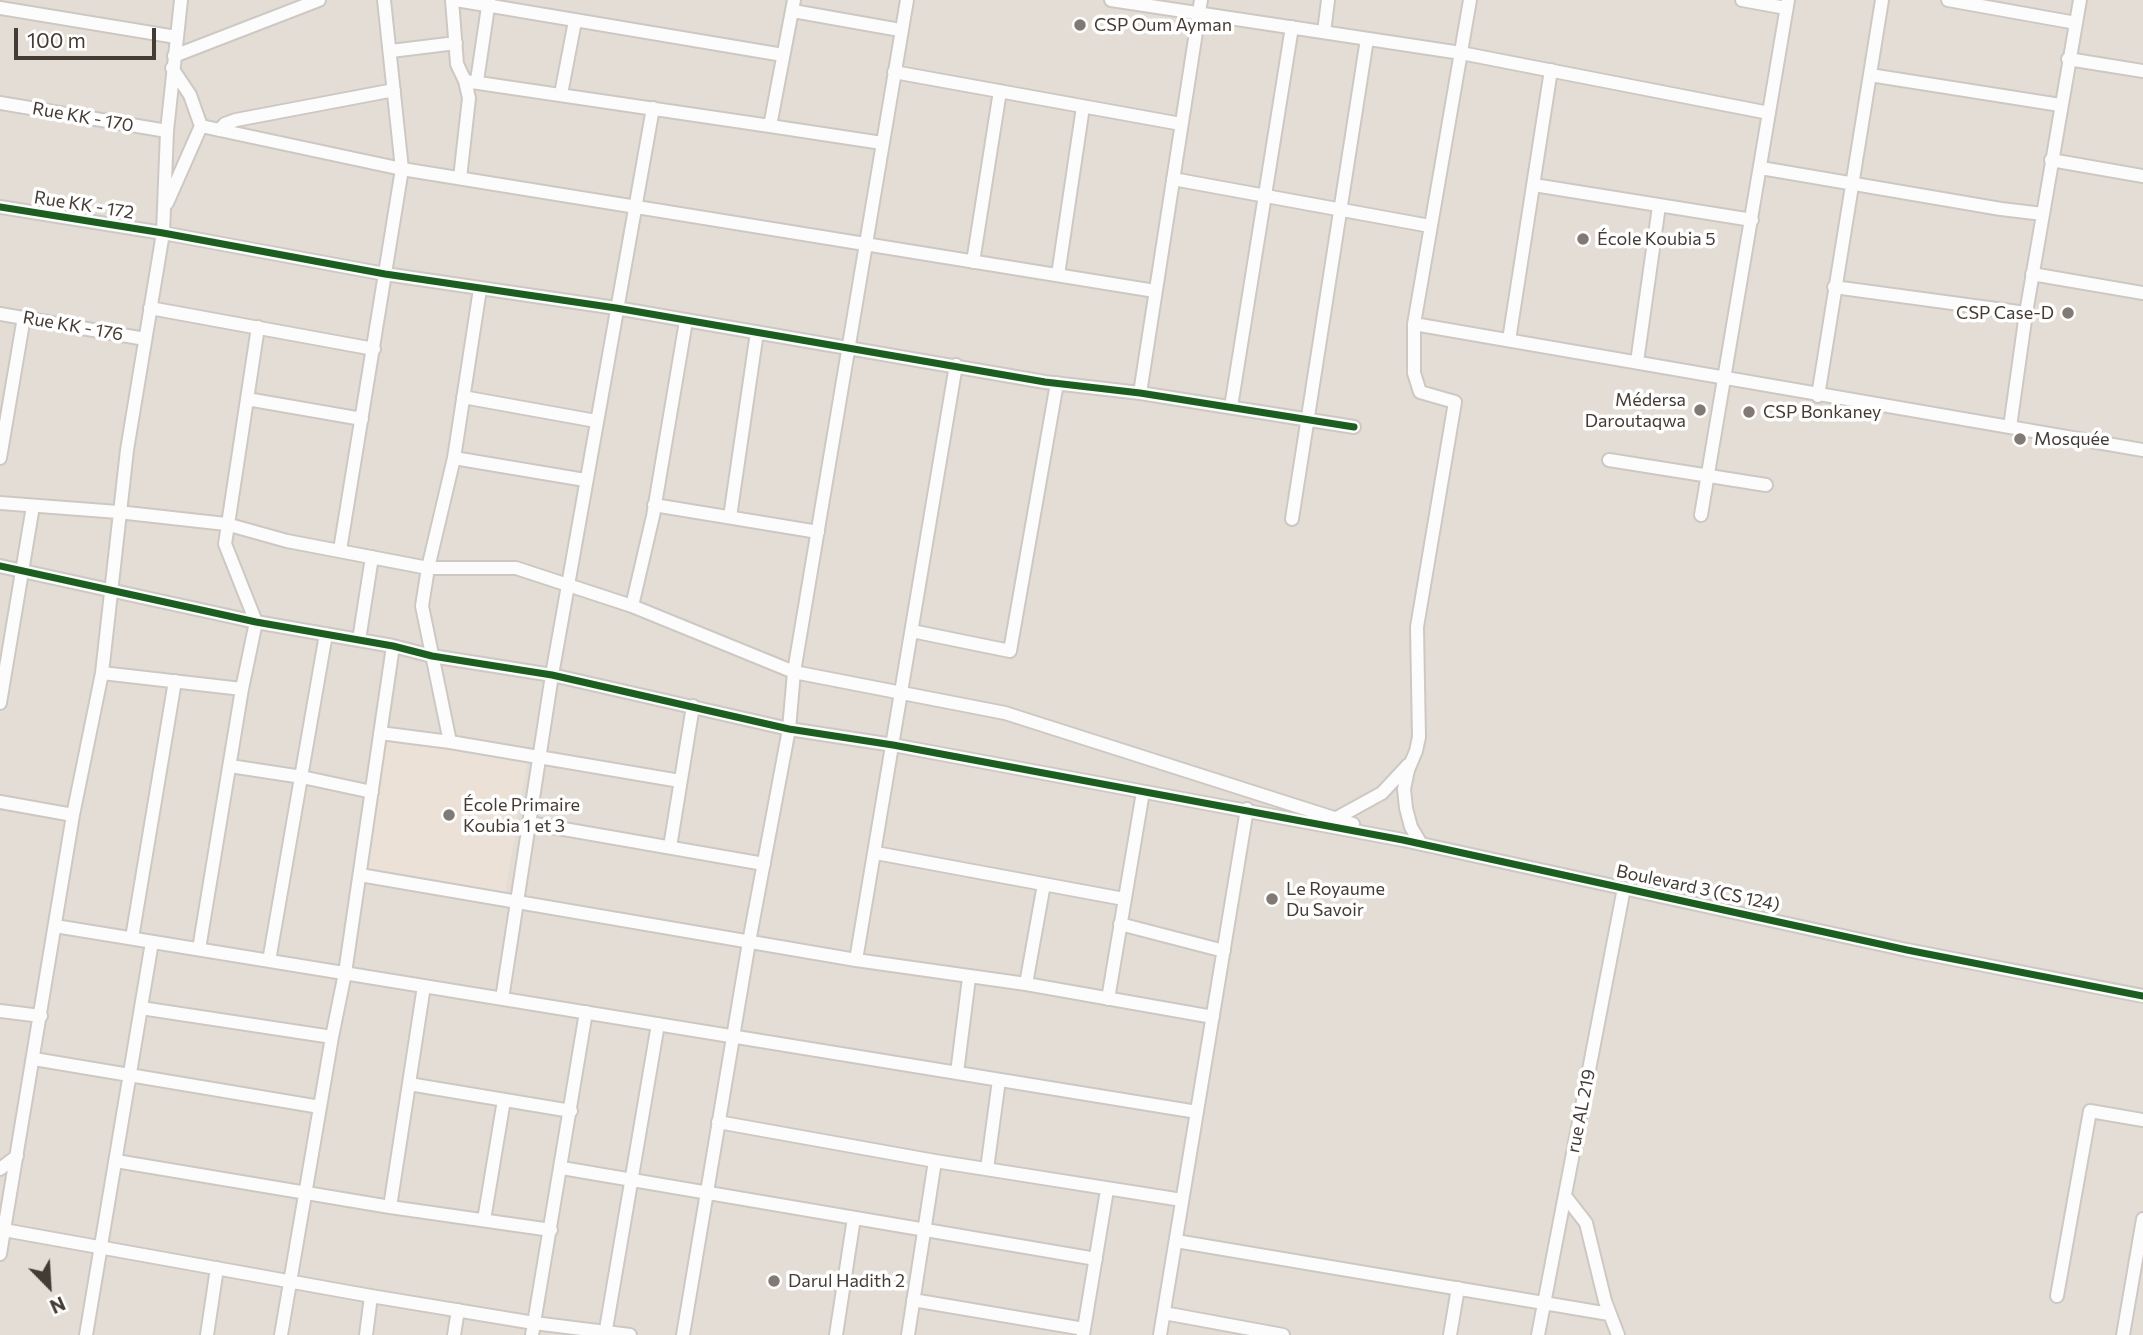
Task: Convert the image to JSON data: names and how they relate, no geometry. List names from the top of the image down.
{
  "streets": {
    "street": [
      "Rue KK - 170",
      "Rue KK - 172",
      "Rue KK - 176",
      "Boulevard 3 (CS 124)",
      "rue AL 219"
    ]
  },
  "crossings": [
    ["Boulevard 3 (CS 124)", "rue AL 219"]
  ],
  "places": [
    "CSP Oum Ayman",
    "École Koubia 5",
    "CSP Case-D",
    "Médersa Daroutaqwa",
    "CSP Bonkaney",
    "Mosquée",
    "École Primaire Koubia 1 et 3",
    "Le Royaume Du Savoir",
    "Darul Hadith 2"
  ],
  "scale_bar": "100 m",
  "north": "bottom right"
}
